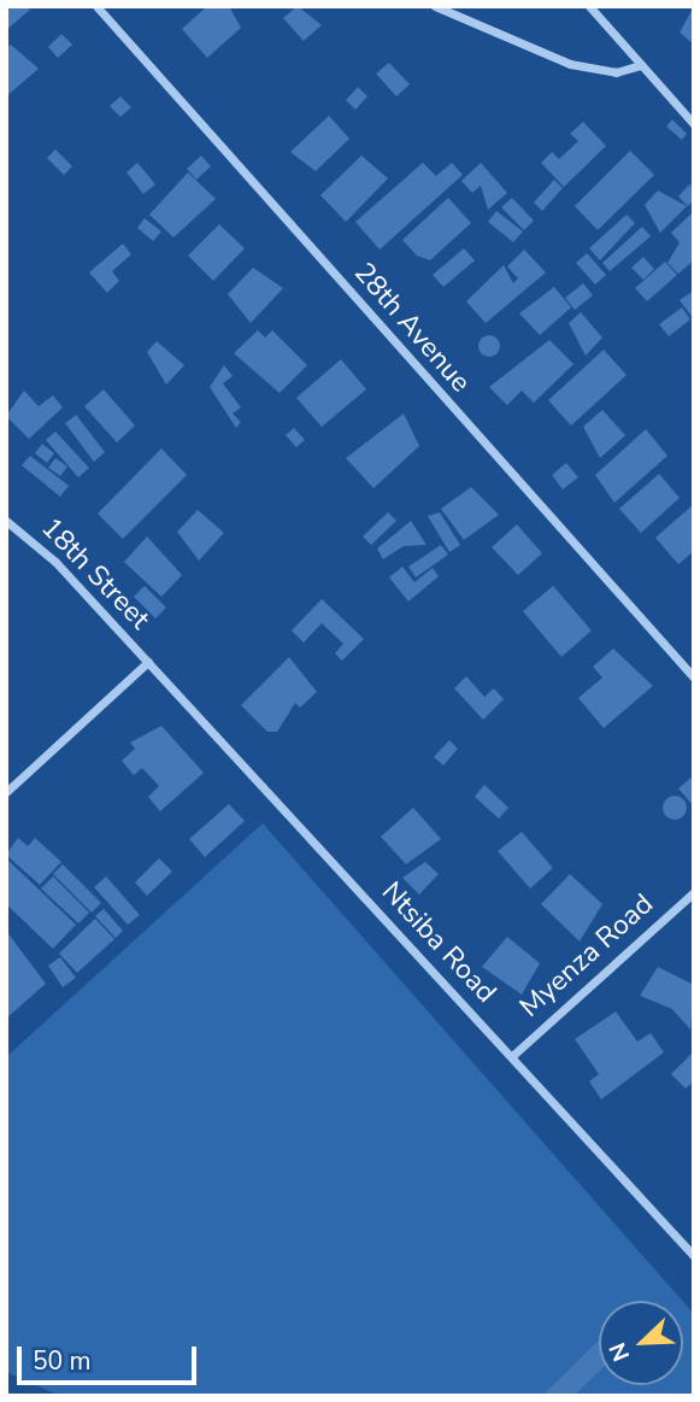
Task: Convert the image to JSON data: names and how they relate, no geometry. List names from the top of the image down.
{
  "streets": {
    "street": [
      "28th Avenue",
      "18th Street",
      "Ntsiba Road",
      "Myenza Road"
    ]
  },
  "crossings": [
    ["18th Street", "Ntsiba Road"],
    ["Ntsiba Road", "Myenza Road"]
  ],
  "scale_bar": "50 m",
  "north": "bottom left"
}
